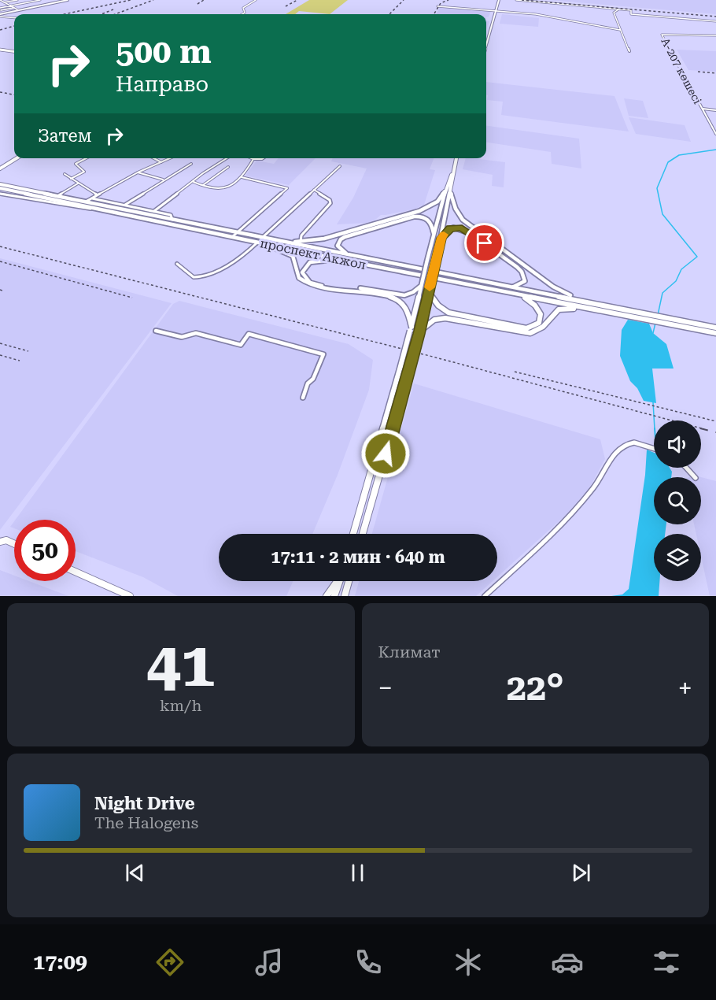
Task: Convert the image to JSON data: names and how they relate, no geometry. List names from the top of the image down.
{
  "streets": {
    "main road": ["проспект Акжол"],
    "street": ["А-207 көшесі"]
  },
  "page": {
    "turn": ["500 m", "Направо"],
    "then": "Затем",
    "limit": "50",
    "trip": "17:11 · 2 мин · 640 m",
    "tile": [
      ["41", "km/h"],
      "Климат"
    ],
    "heat": ["−", "22°", "+"],
    "song": ["Night Drive", "The Halogens"],
    "tabs": "17:09"
  }
}
